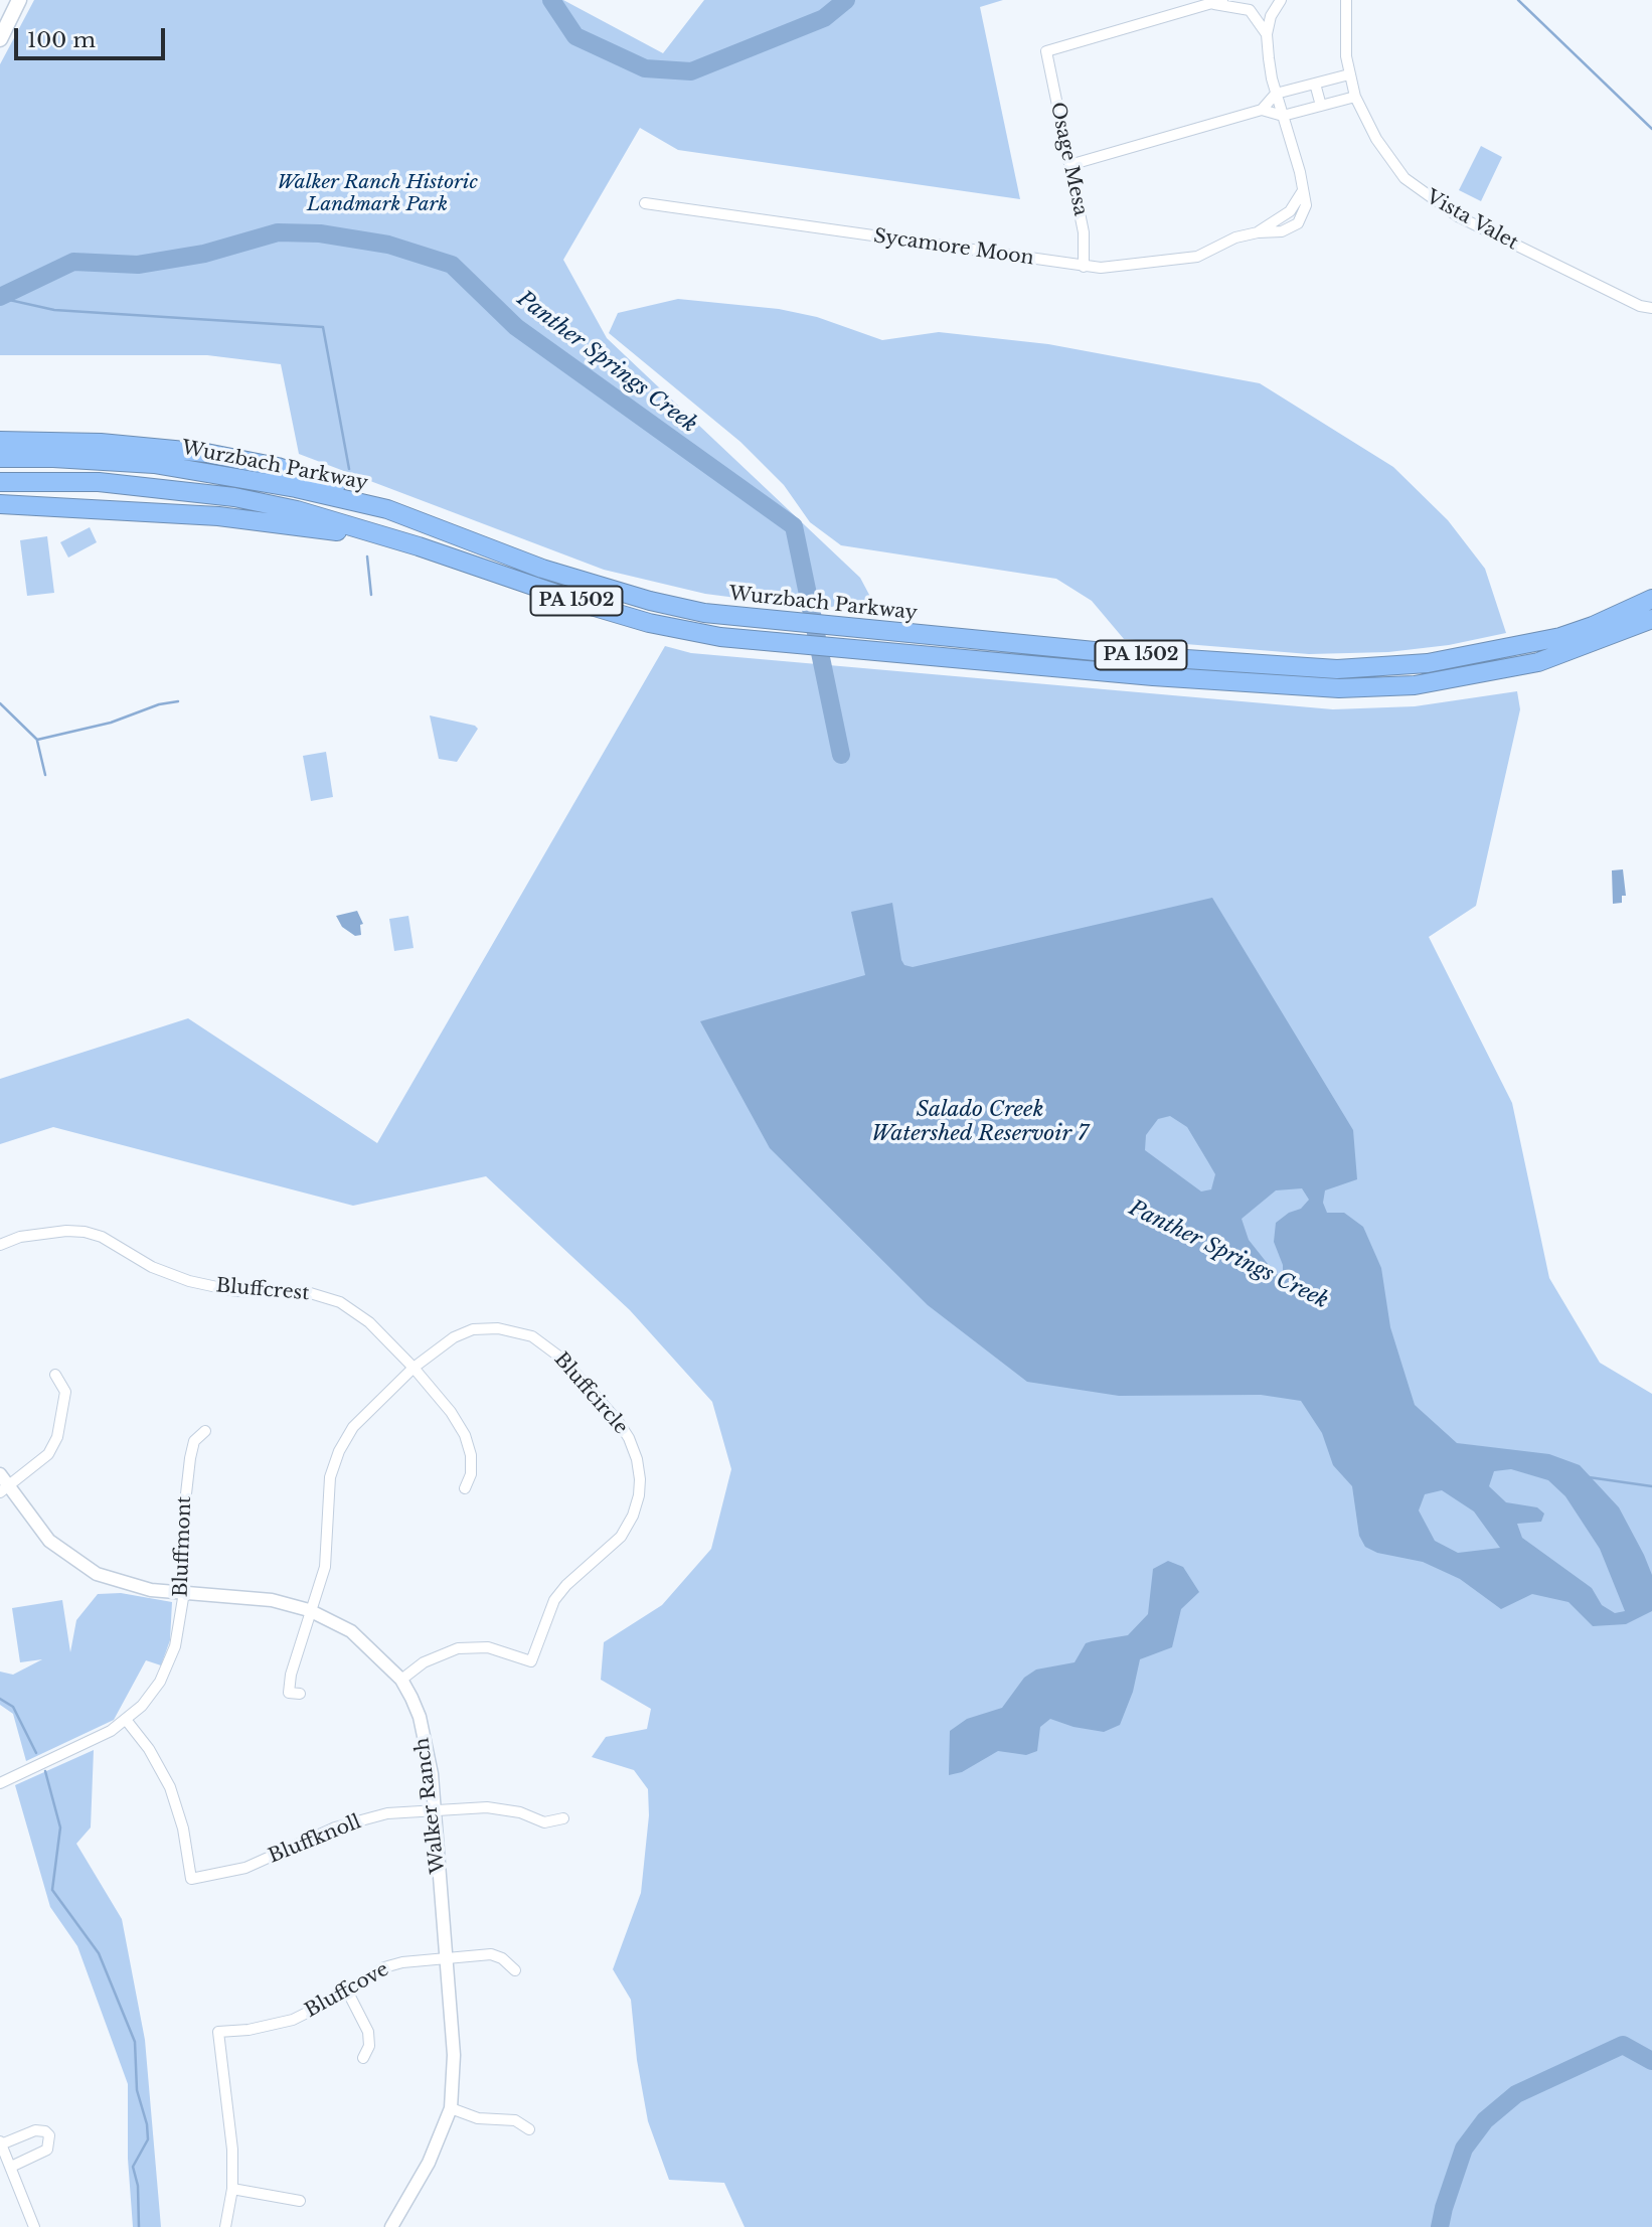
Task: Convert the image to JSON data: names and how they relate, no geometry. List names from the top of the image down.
{
  "streets": {
    "highway": ["Wurzbach Parkway", "PA 1502"],
    "street": [
      "Osage Mesa",
      "Vista Valet",
      "Sycamore Moon",
      "Bluffcrest",
      "Bluffcircle",
      "Bluffmont",
      "Walker Ranch",
      "Bluffknoll",
      "Bluffcove"
    ]
  },
  "crossings": [
    ["Osage Mesa", "Sycamore Moon"],
    ["Bluffcrest", "Bluffcircle"],
    ["Bluffcircle", "Walker Ranch"],
    ["Bluffmont", "Walker Ranch"],
    ["Bluffmont", "Bluffknoll"],
    ["Walker Ranch", "Bluffknoll"],
    ["Walker Ranch", "Bluffcove"]
  ],
  "water": ["Panther Springs Creek", "Salado Creek Watershed Reservoir 7"],
  "parks": ["Walker Ranch Historic Landmark Park"],
  "scale_bar": "100 m"
}
